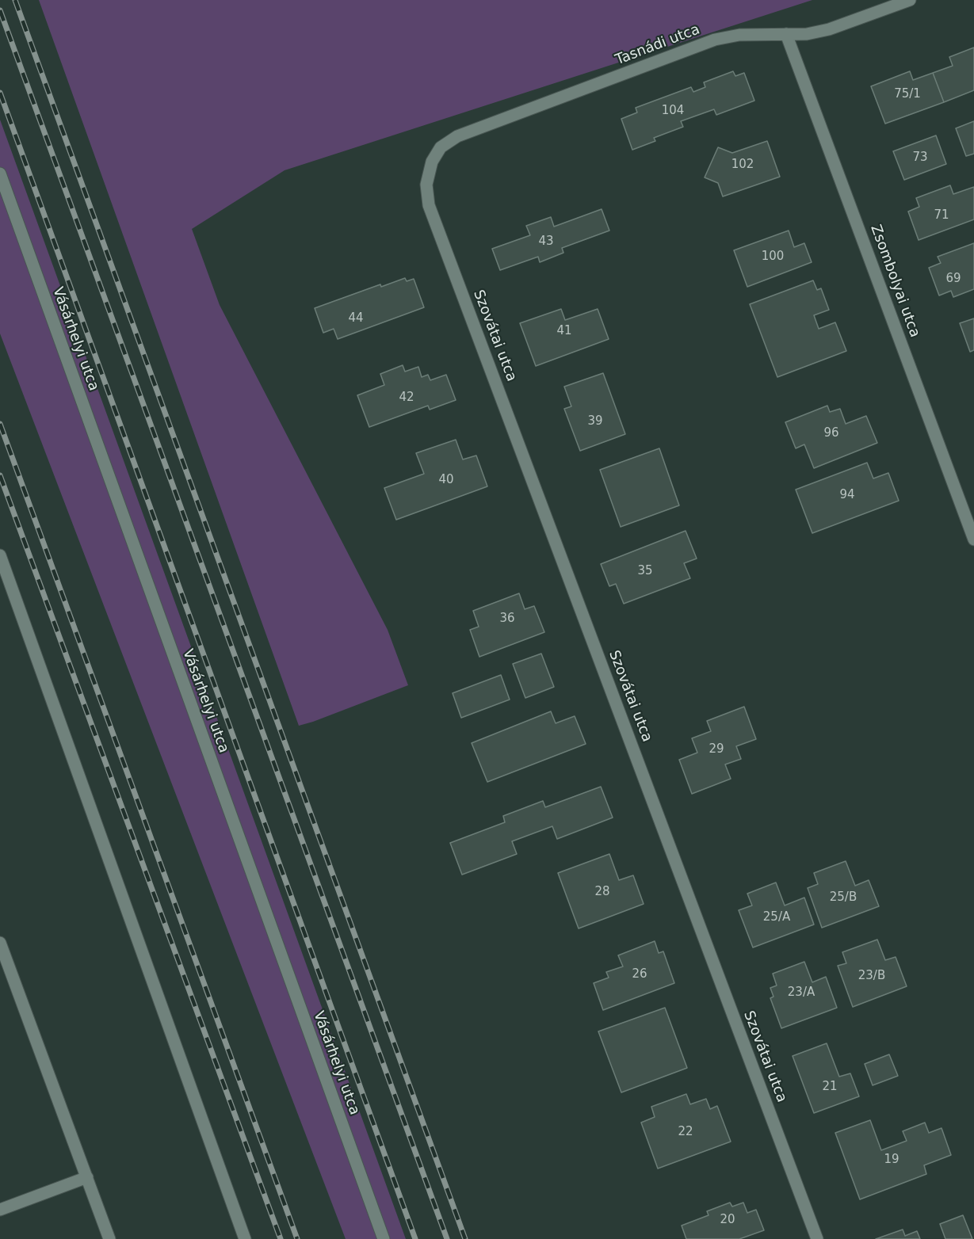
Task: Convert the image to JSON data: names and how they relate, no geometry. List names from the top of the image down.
{
  "streets": {
    "street": [
      "Tasnádi utca",
      "Zsombolyai utca",
      "Szovátai utca",
      "Vásárhelyi utca"
    ]
  },
  "crossings": [
    ["Tasnádi utca", "Zsombolyai utca"],
    ["Tasnádi utca", "Szovátai utca"]
  ],
  "house_numbers": [
    "75/1",
    "104",
    "73",
    "102",
    "71",
    "43",
    "100",
    "69",
    "44",
    "41",
    "42",
    "39",
    "96",
    "40",
    "94",
    "35",
    "36",
    "29",
    "28",
    "25/B",
    "25/A",
    "26",
    "23/B",
    "23/A",
    "21",
    "22",
    "19",
    "20"
  ]
}
